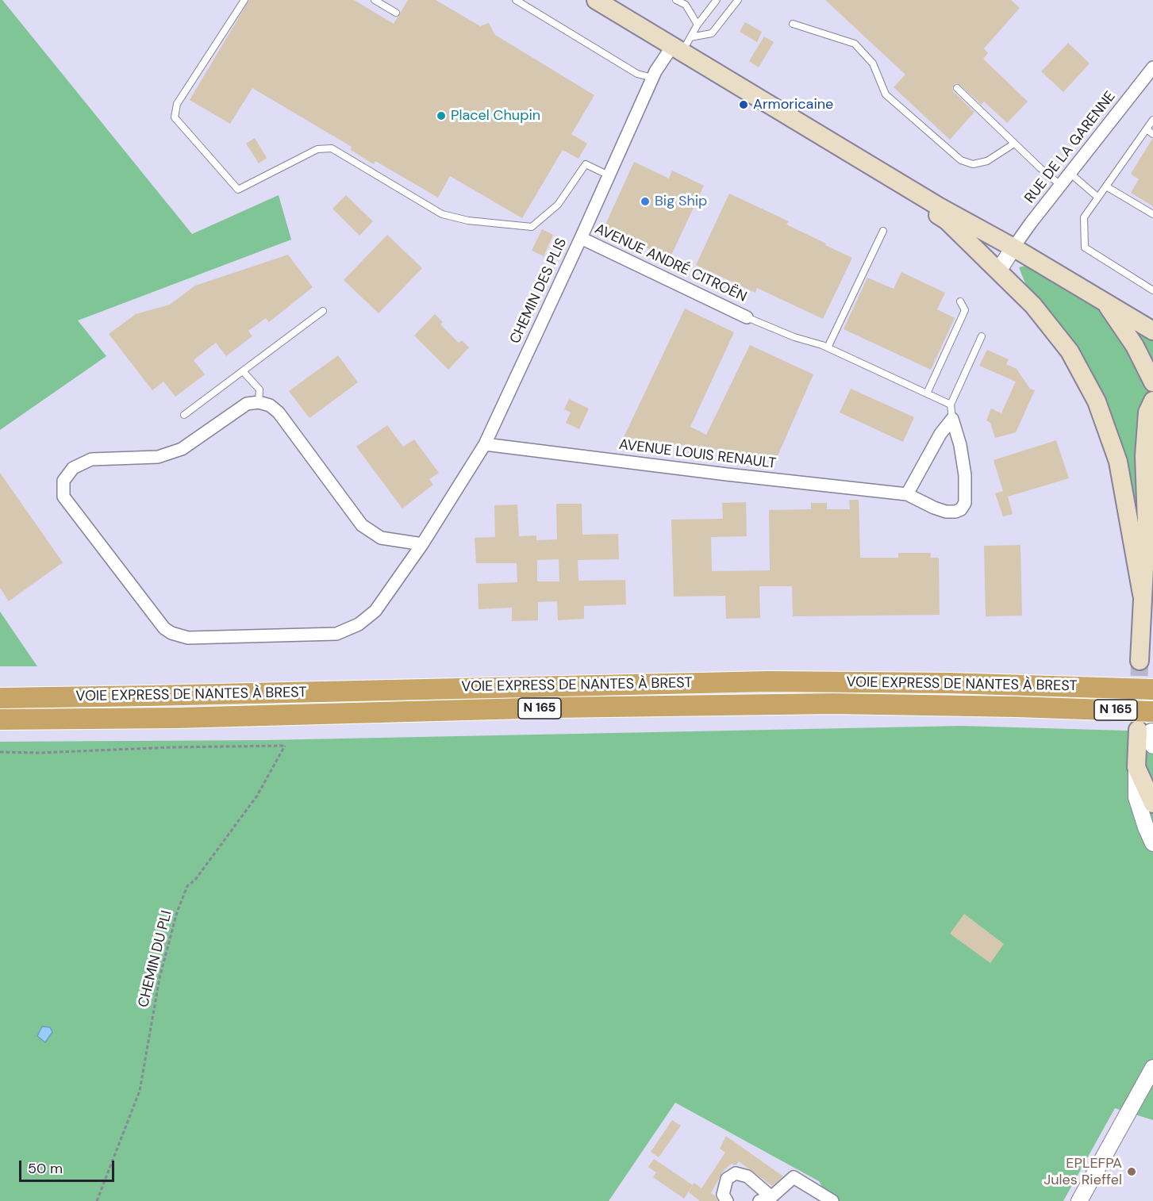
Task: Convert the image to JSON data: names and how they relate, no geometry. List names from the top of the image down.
{
  "streets": {
    "highway": ["VOIE EXPRESS DE NANTES À BREST", "N 165"],
    "street": [
      "RUE DE LA GARENNE",
      "AVENUE ANDRÉ CITROËN",
      "CHEMIN DES PLIS",
      "AVENUE LOUIS RENAULT"
    ],
    "path": ["CHEMIN DU PLI"]
  },
  "crossings": [
    ["AVENUE ANDRÉ CITROËN", "CHEMIN DES PLIS"],
    ["CHEMIN DES PLIS", "AVENUE LOUIS RENAULT"]
  ],
  "places": [
    "Armoricaine",
    "Placel Chupin",
    "Big Ship",
    "EPLEFPA Jules Rieffel"
  ],
  "scale_bar": "50 m"
}
